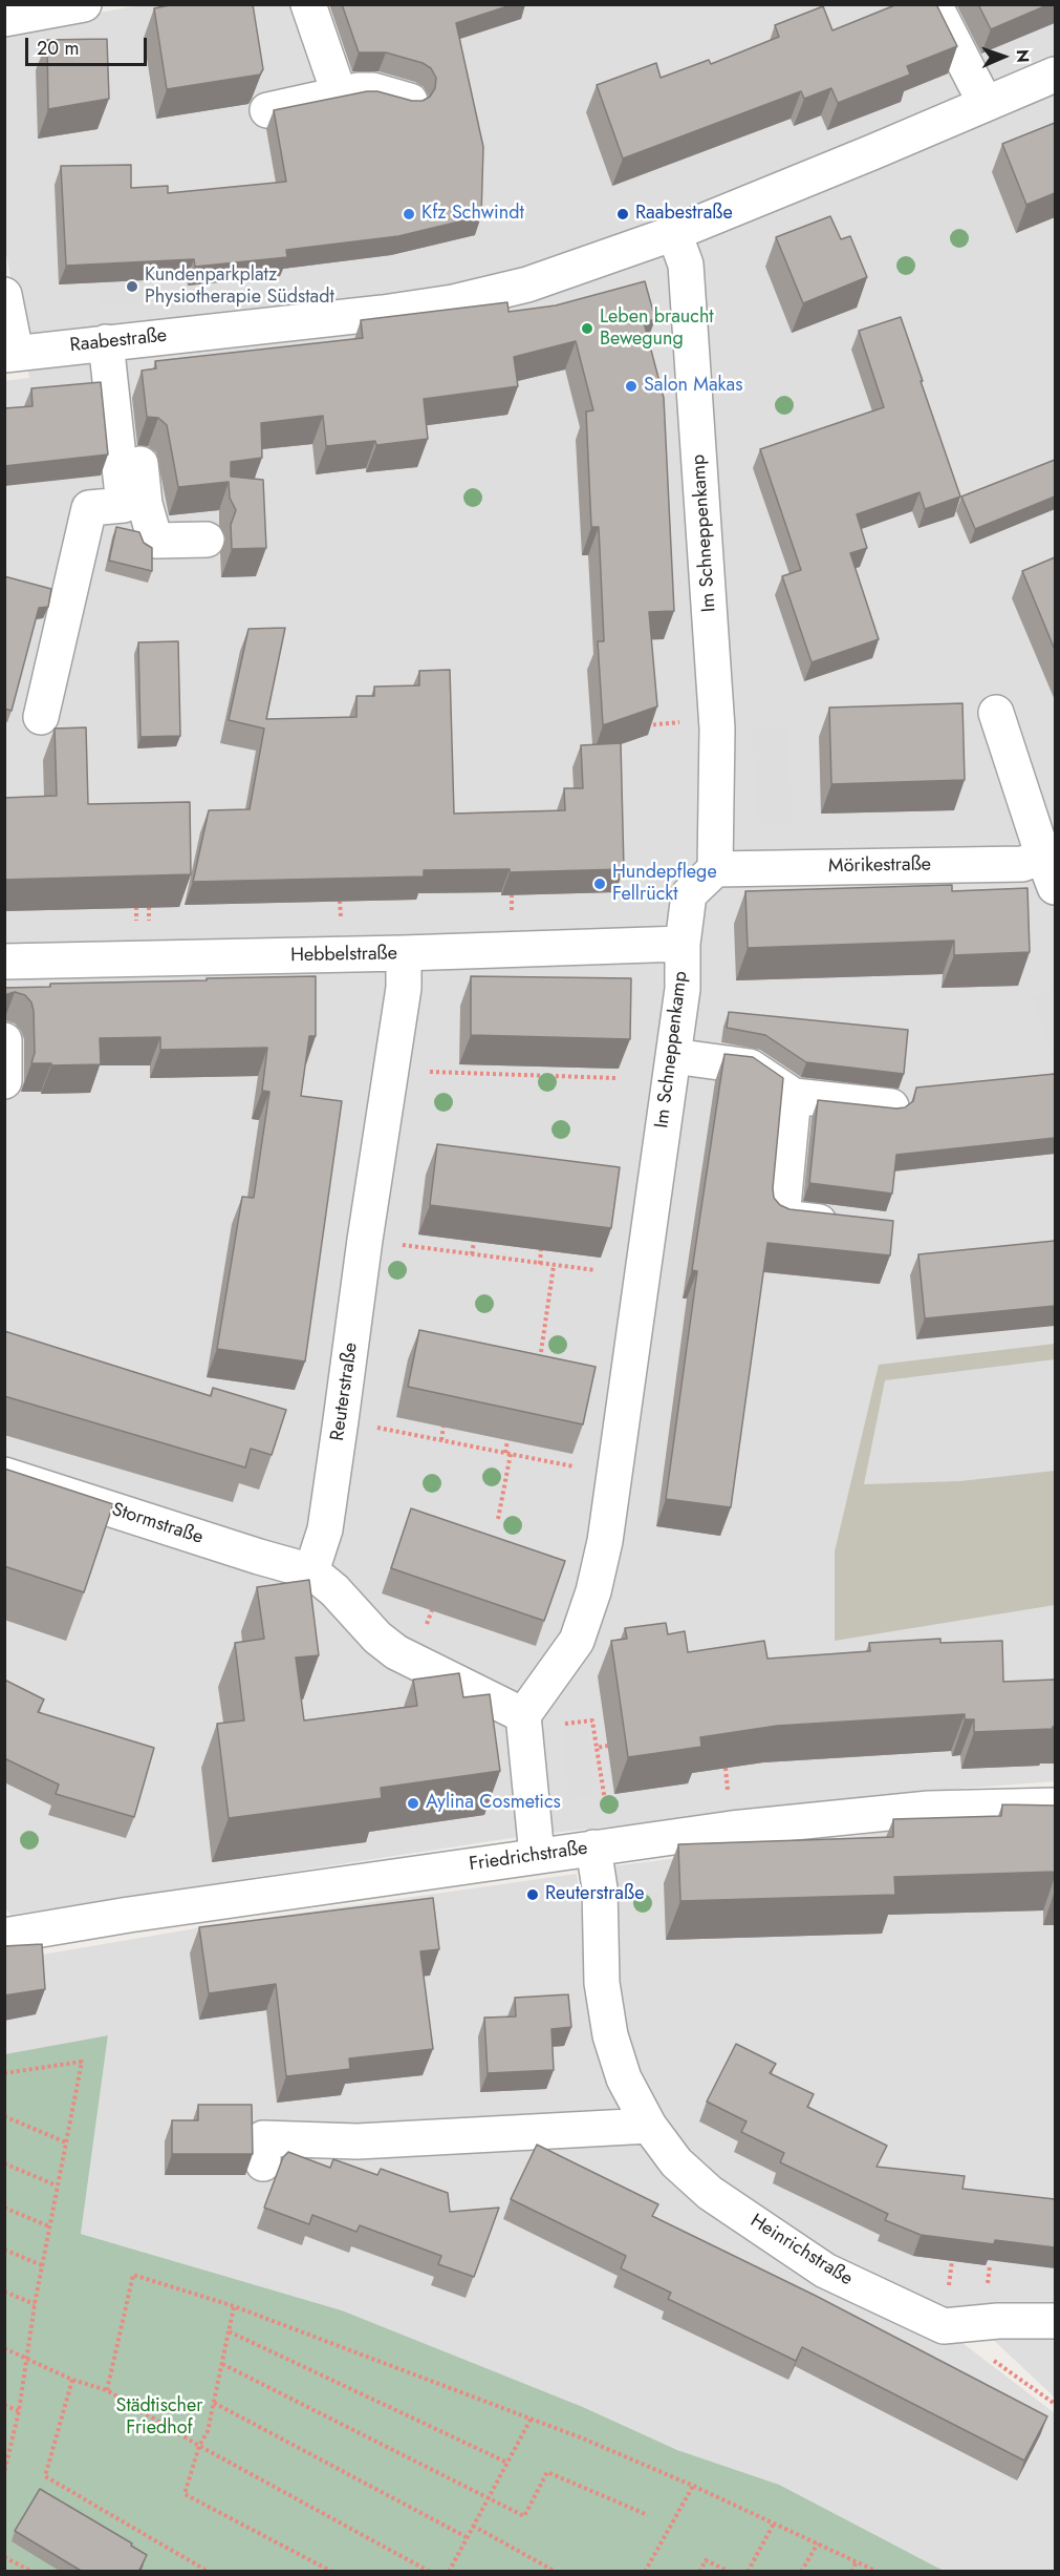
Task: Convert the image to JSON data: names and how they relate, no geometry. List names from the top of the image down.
{
  "streets": {
    "street": [
      "Raabestraße",
      "Im Schneppenkamp",
      "Mörikestraße",
      "Hebbelstraße",
      "Reuterstraße",
      "Stormstraße",
      "Friedrichstraße",
      "Heinrichstraße"
    ]
  },
  "crossings": [
    ["Raabestraße", "Im Schneppenkamp"],
    ["Im Schneppenkamp", "Mörikestraße"],
    ["Im Schneppenkamp", "Hebbelstraße"],
    ["Hebbelstraße", "Reuterstraße"],
    ["Reuterstraße", "Stormstraße"],
    ["Friedrichstraße", "Heinrichstraße"]
  ],
  "parks": ["Städtischer Friedhof"],
  "places": [
    "Kfz Schwindt",
    "Raabestraße",
    "Kundenparkplatz Physiotherapie Südstadt",
    "Leben braucht Bewegung",
    "Salon Makas",
    "Hundepflege Fellrückt",
    "Aylina Cosmetics",
    "Reuterstraße"
  ],
  "scale_bar": "20 m",
  "north": "right"
}
